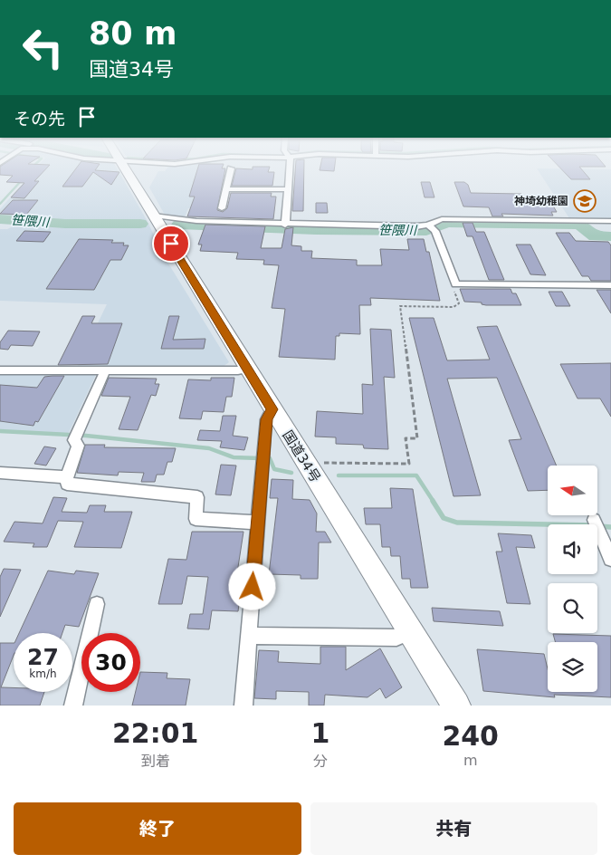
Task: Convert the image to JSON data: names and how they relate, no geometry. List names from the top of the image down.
{
  "streets": {
    "highway": ["国道34号"]
  },
  "water": ["笹隈川"],
  "places": {
    "school or university": ["神埼幼稚園"]
  },
  "north": "left",
  "page": {
    "turn": ["80 m", "国道34号"],
    "then": "その先",
    "speed": "27 km/h",
    "limit": "30",
    "eta": [
      "22:01",
      "到着",
      "1",
      "分",
      "240",
      "m"
    ],
    "buttons": ["終了", "共有"]
  }
}
